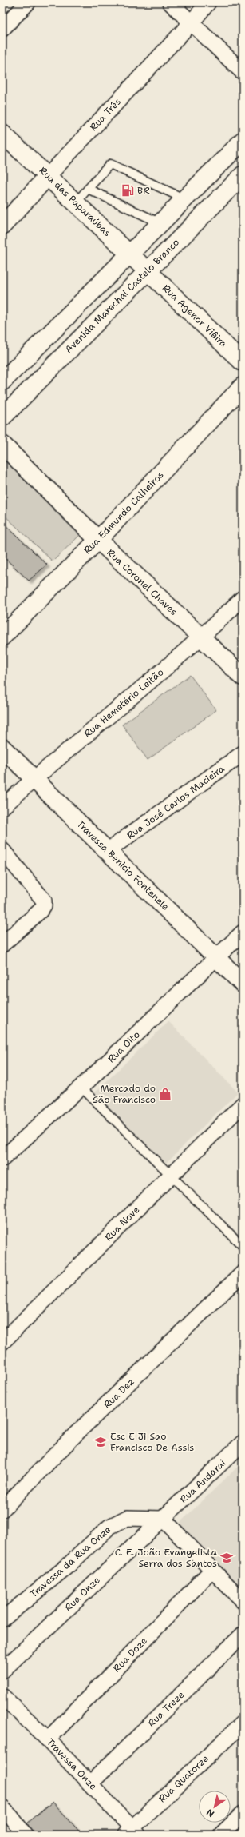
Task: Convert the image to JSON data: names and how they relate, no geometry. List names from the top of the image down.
{
  "streets": {
    "street": [
      "Rua Três",
      "Rua das Paparaúbas",
      "Avenida Marechal Castelo Branco",
      "Rua Agenor Viêira",
      "Rua Edmundo Calheiros",
      "Rua Coronel Chaves",
      "Rua Hemetério Leitão",
      "Rua José Carlos Macieira",
      "Travessa Benicio Fontenele",
      "Rua Oito",
      "Rua Nove",
      "Rua Dez",
      "Rua Andarai",
      "Travessa da Rua Onze",
      "Rua Onze",
      "Rua Doze",
      "Rua Treze",
      "Travessa Onze",
      "Rua Quatorze"
    ]
  },
  "crossings": [
    ["Rua Três", "Rua das Paparaúbas"],
    ["Rua das Paparaúbas", "Avenida Marechal Castelo Branco"],
    ["Rua das Paparaúbas", "Rua Agenor Viêira"],
    ["Avenida Marechal Castelo Branco", "Rua Agenor Viêira"],
    ["Rua Edmundo Calheiros", "Rua Coronel Chaves"],
    ["Rua Coronel Chaves", "Rua Hemetério Leitão"],
    ["Rua Hemetério Leitão", "Travessa Benicio Fontenele"],
    ["Rua José Carlos Macieira", "Travessa Benicio Fontenele"],
    ["Travessa Benicio Fontenele", "Rua Oito"],
    ["Rua Andarai", "Travessa da Rua Onze"],
    ["Rua Andarai", "Rua Onze"],
    ["Travessa da Rua Onze", "Rua Onze"],
    ["Rua Doze", "Travessa Onze"],
    ["Rua Treze", "Travessa Onze"],
    ["Travessa Onze", "Rua Quatorze"]
  ],
  "places": {
    "fuel station": ["BR"],
    "shop": ["Mercado do São Francisco"],
    "school or university": ["Esc E Ji Sao Francisco De Assis", "C. E. João Evangelista Serra dos Santos"]
  },
  "north": "bottom left"
}
